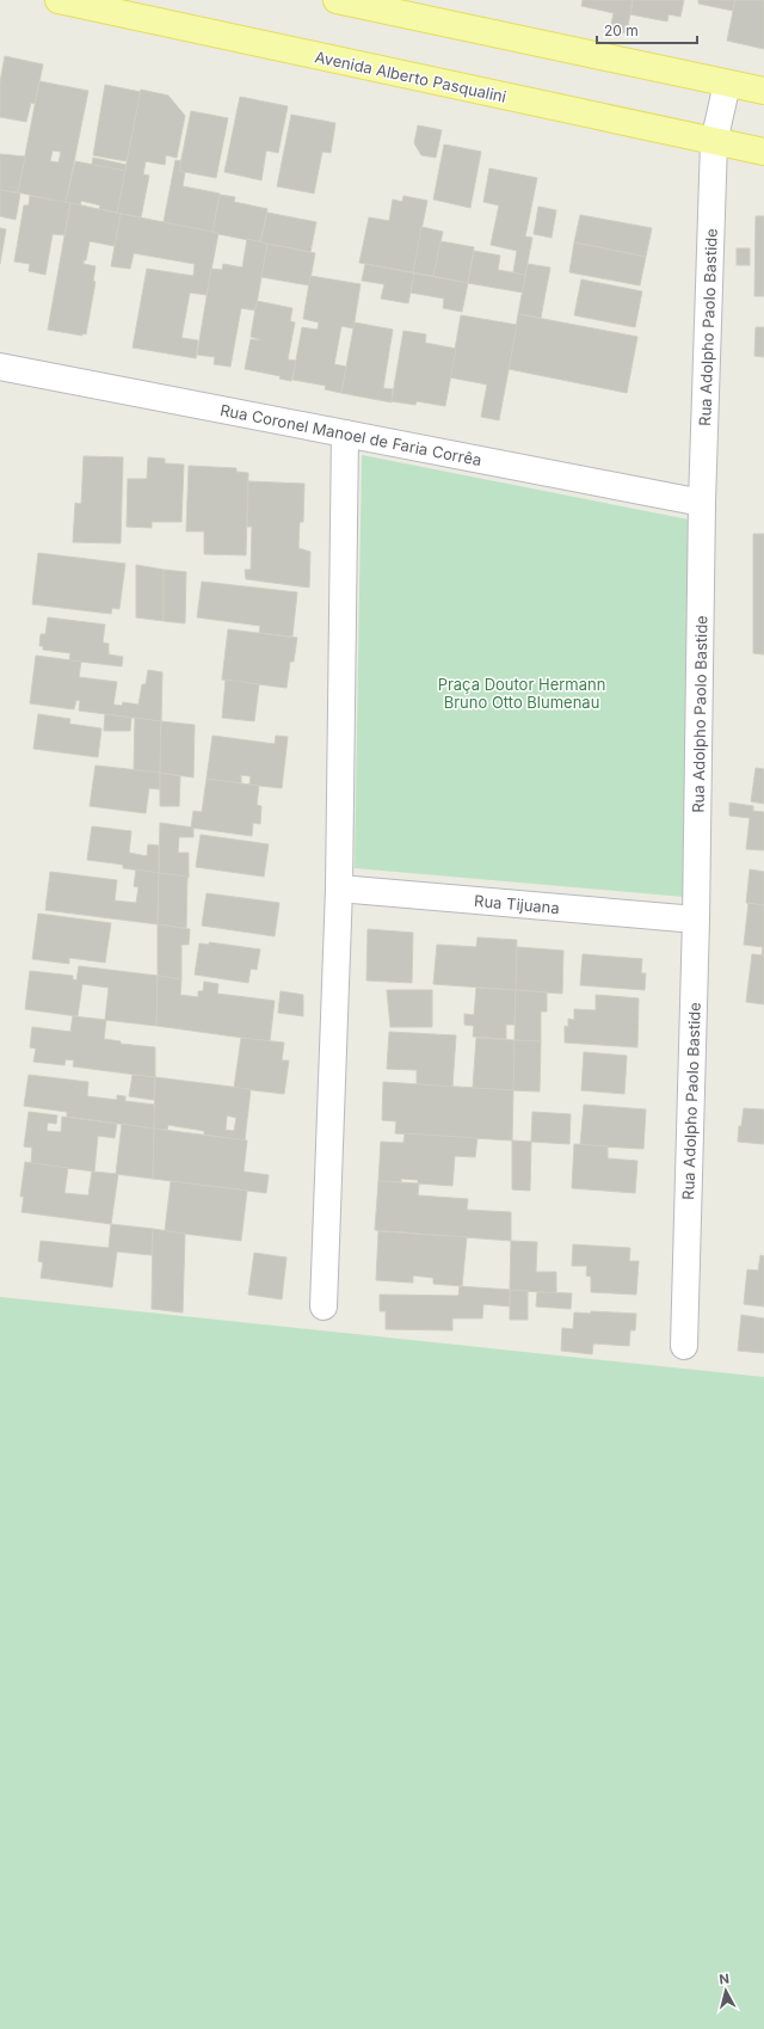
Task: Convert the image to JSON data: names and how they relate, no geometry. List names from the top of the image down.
{
  "streets": {
    "main road": ["Avenida Alberto Pasqualini"],
    "street": ["Rua Adolpho Paolo Bastide", "Rua Coronel Manoel de Faria Corrêa", "Rua Tijuana"]
  },
  "crossings": [
    ["Avenida Alberto Pasqualini", "Rua Adolpho Paolo Bastide"],
    ["Rua Adolpho Paolo Bastide", "Rua Coronel Manoel de Faria Corrêa"],
    ["Rua Adolpho Paolo Bastide", "Rua Tijuana"]
  ],
  "parks": ["Praça Doutor Hermann Bruno Otto Blumenau"],
  "scale_bar": "20 m",
  "north": "top"
}
